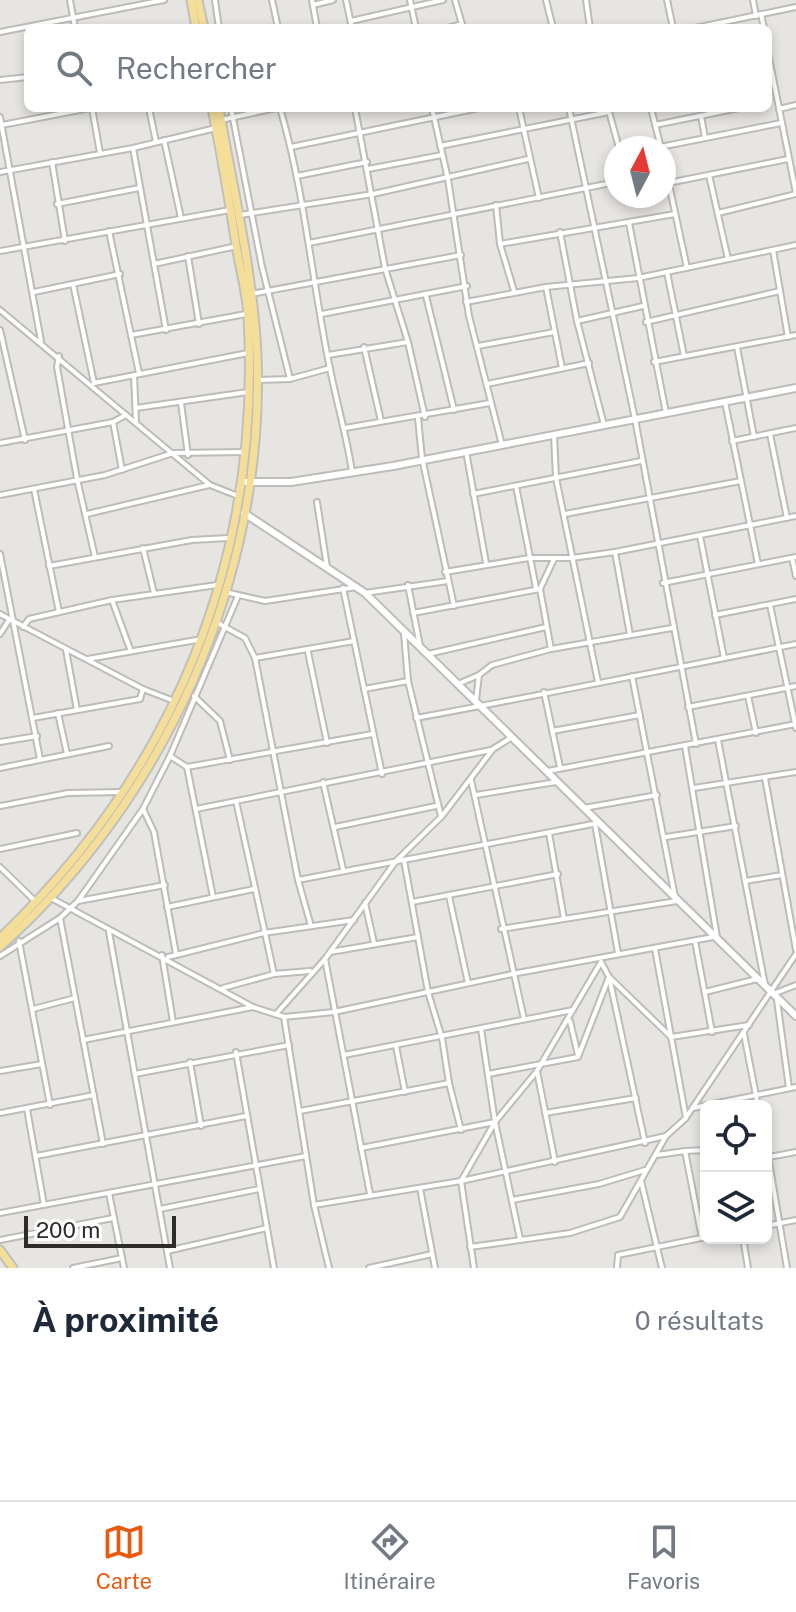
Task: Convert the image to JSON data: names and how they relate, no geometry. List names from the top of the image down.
{
  "scale_bar": "200 m",
  "north": "top",
  "page": {
    "search": "Rechercher",
    "scale": "200 m",
    "heading": ["À proximité", "0 résultats"],
    "nav": ["Carte", "Itinéraire", "Favoris"]
  }
}
